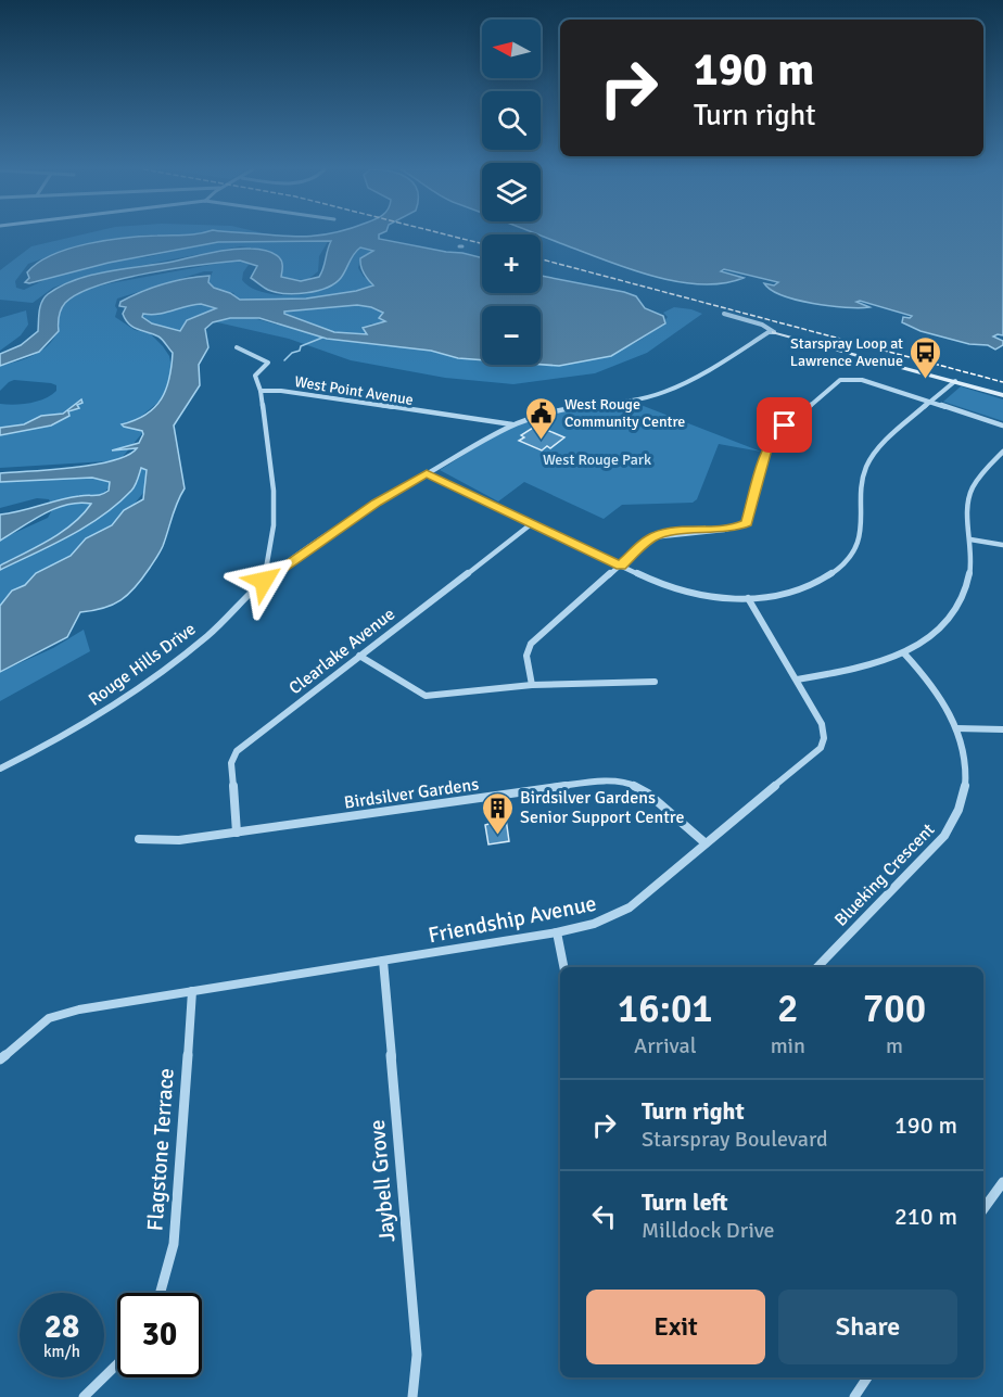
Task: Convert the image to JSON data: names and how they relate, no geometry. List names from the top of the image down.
{
  "streets": {
    "street": [
      "West Point Avenue",
      "Clearlake Avenue",
      "Rouge Hills Drive",
      "Birdsilver Gardens",
      "Blueking Crescent",
      "Friendship Avenue",
      "Flagstone Terrace",
      "Jaybell Grove"
    ]
  },
  "crossings": [
    ["West Point Avenue", "Rouge Hills Drive"],
    ["Clearlake Avenue", "Birdsilver Gardens"],
    ["Birdsilver Gardens", "Friendship Avenue"],
    ["Friendship Avenue", "Flagstone Terrace"],
    ["Friendship Avenue", "Jaybell Grove"]
  ],
  "parks": ["West Rouge Park"],
  "places": {
    "bus stop": ["Starspray Loop at Lawrence Avenue"],
    "public building": ["West Rouge Community Centre"],
    "building": ["Birdsilver Gardens Senior Support Centre"]
  },
  "north": "left",
  "page": {
    "map_buttons": ["+", "−"],
    "turn": ["190 m", "Turn right"],
    "eta": [
      "16:01",
      "Arrival",
      "2",
      "min",
      "700",
      "m"
    ],
    "list": [
      {
        "name": "Turn right",
        "note": "Starspray Boulevard",
        "value": "190 m"
      },
      {
        "name": "Turn left",
        "note": "Milldock Drive",
        "value": "210 m"
      }
    ],
    "buttons": ["Exit", "Share"],
    "speed": "28 km/h",
    "limit": "30"
  }
}
